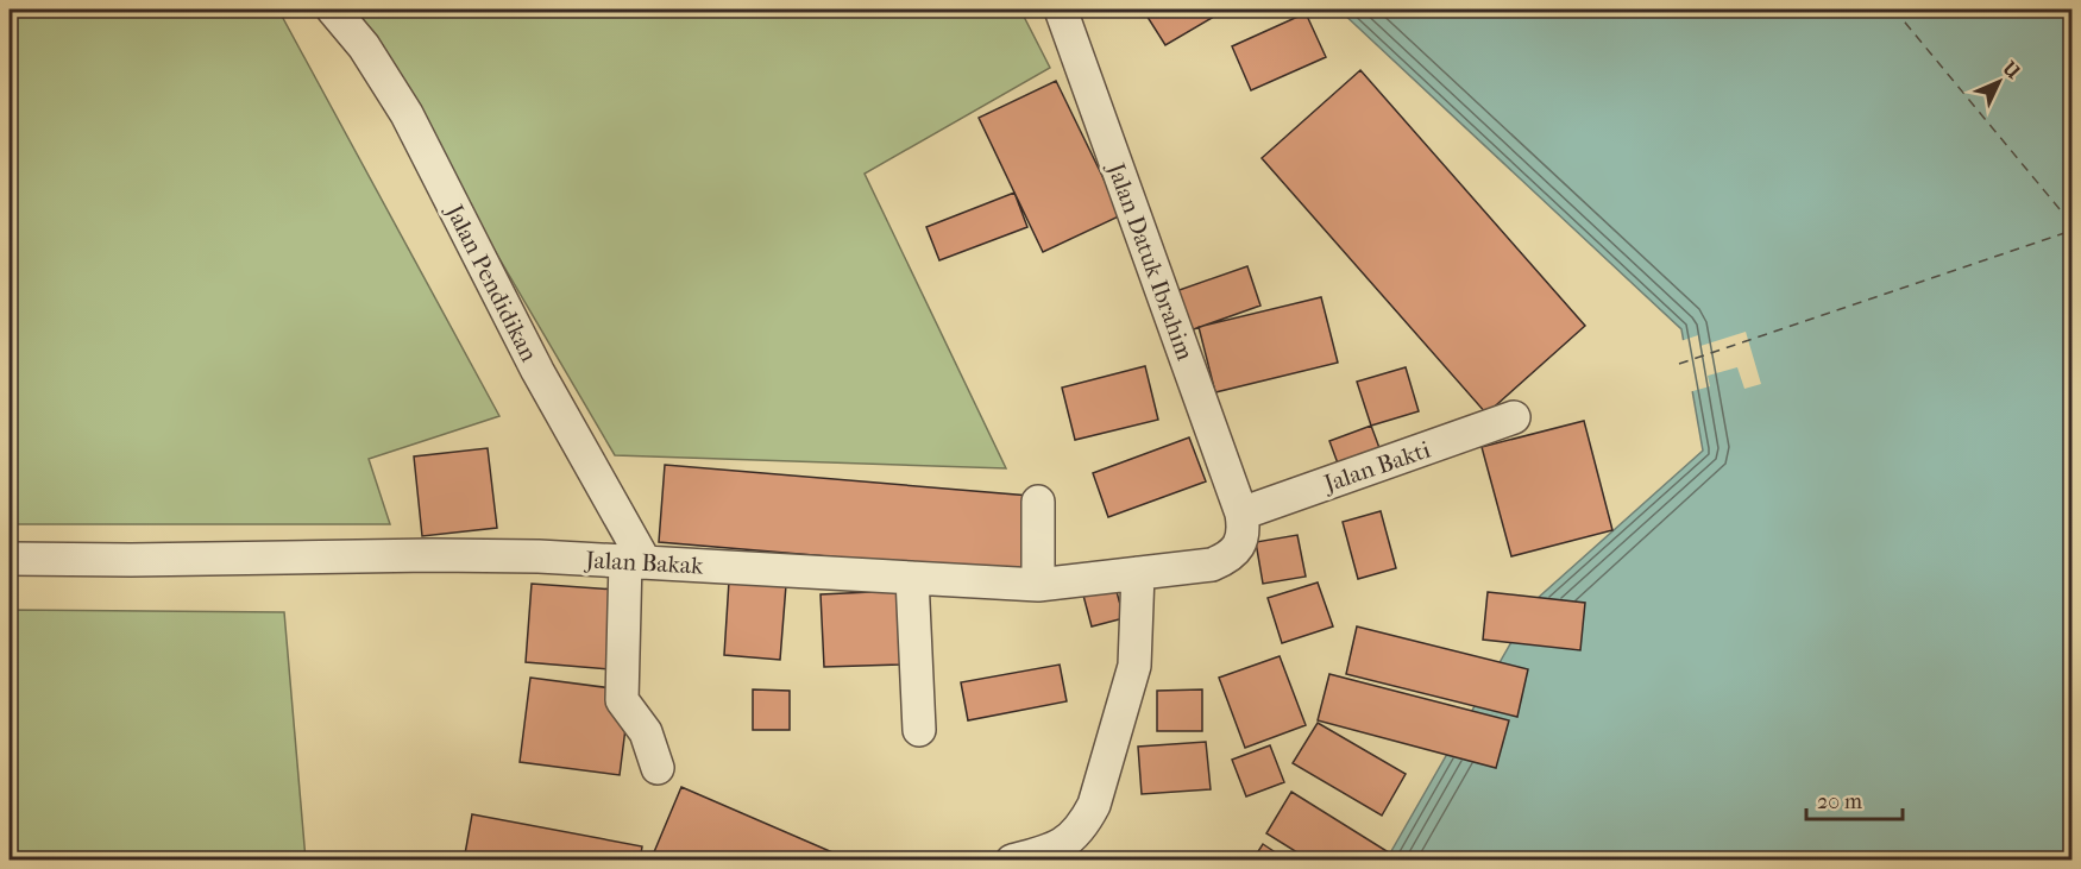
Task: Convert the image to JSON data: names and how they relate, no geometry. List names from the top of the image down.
{
  "streets": {
    "street": [
      "Jalan Datuk Ibrahim",
      "Jalan Pendidikan",
      "Jalan Bakti",
      "Jalan Bakak"
    ]
  },
  "crossings": [
    ["Jalan Datuk Ibrahim", "Jalan Bakti"],
    ["Jalan Datuk Ibrahim", "Jalan Bakak"],
    ["Jalan Pendidikan", "Jalan Bakak"],
    ["Jalan Bakti", "Jalan Bakak"]
  ],
  "scale_bar": "20 m",
  "north": "top right"
}
